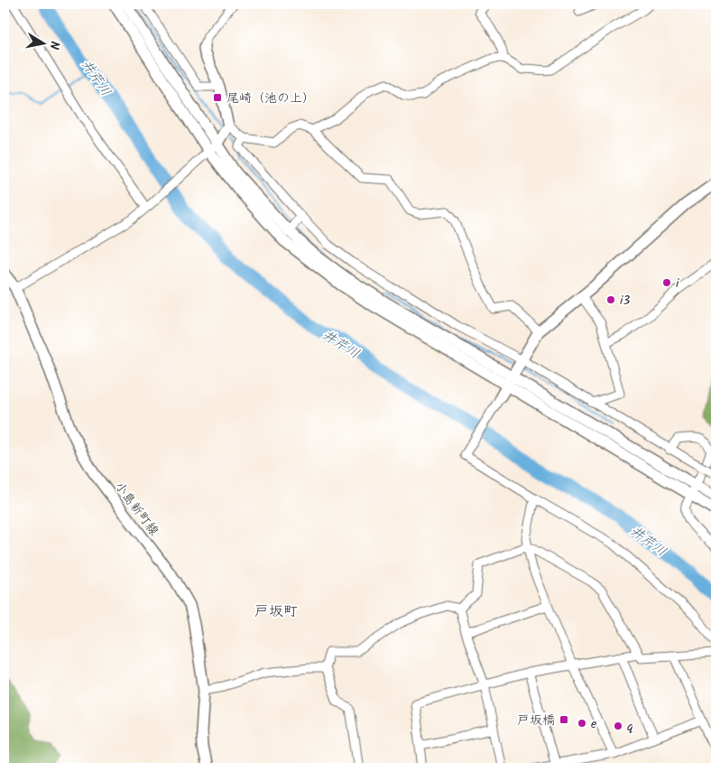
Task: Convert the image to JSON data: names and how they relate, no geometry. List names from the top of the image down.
{
  "streets": {
    "street": ["小島新町線"]
  },
  "districts": ["戸坂町"],
  "water": ["井芹川"],
  "places": {
    "transit": ["尾崎（池の上）", "戸坂橋"],
    "other": [
      "i",
      "i3",
      "e",
      "q"
    ]
  },
  "north": "right"
}
